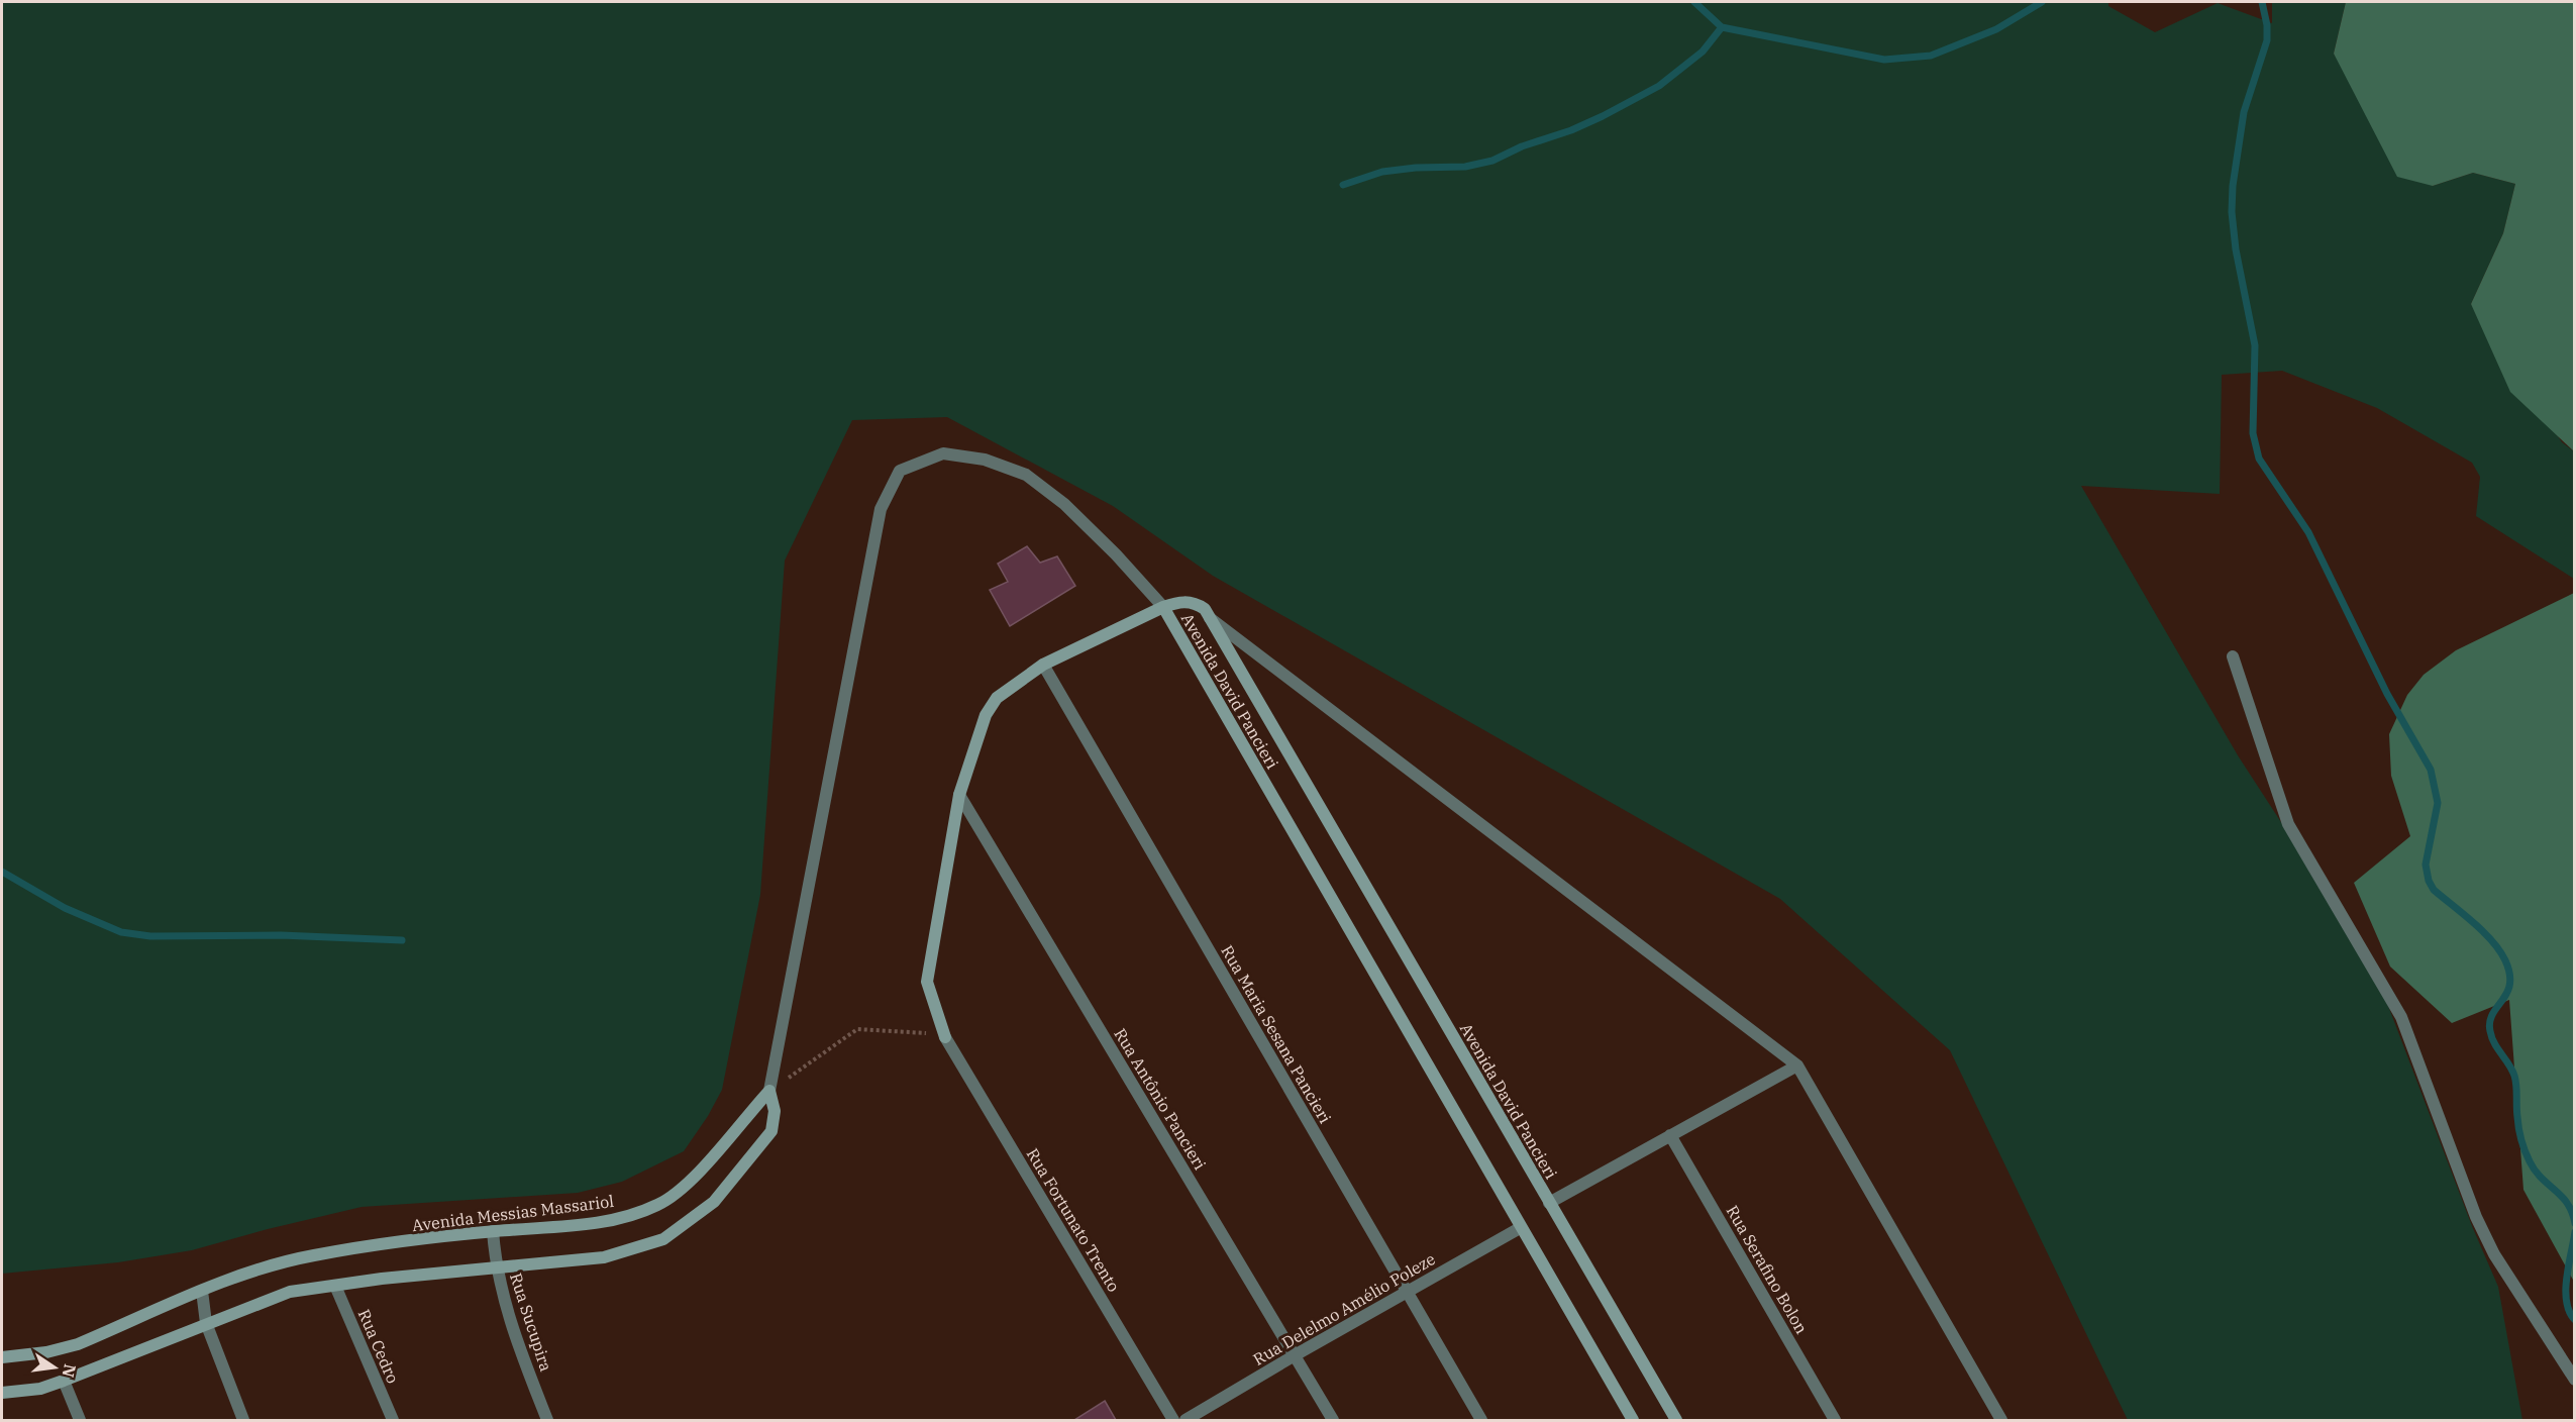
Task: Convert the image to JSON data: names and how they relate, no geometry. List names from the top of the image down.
{
  "streets": {
    "street": [
      "Avenida David Pancieri",
      "Rua Maria Sesana Pancieri",
      "Rua Antônio Pancieri",
      "Avenida Messias Massariol",
      "Rua Fortunato Trento",
      "Rua Serafino Bolon",
      "Rua Delelmo Amélio Poleze",
      "Rua Sucupira",
      "Rua Cedro"
    ]
  },
  "crossings": [
    ["Avenida David Pancieri", "Rua Delelmo Amélio Poleze"],
    ["Rua Maria Sesana Pancieri", "Rua Delelmo Amélio Poleze"],
    ["Rua Antônio Pancieri", "Rua Delelmo Amélio Poleze"],
    ["Avenida Messias Massariol", "Rua Sucupira"]
  ],
  "north": "right"
}
